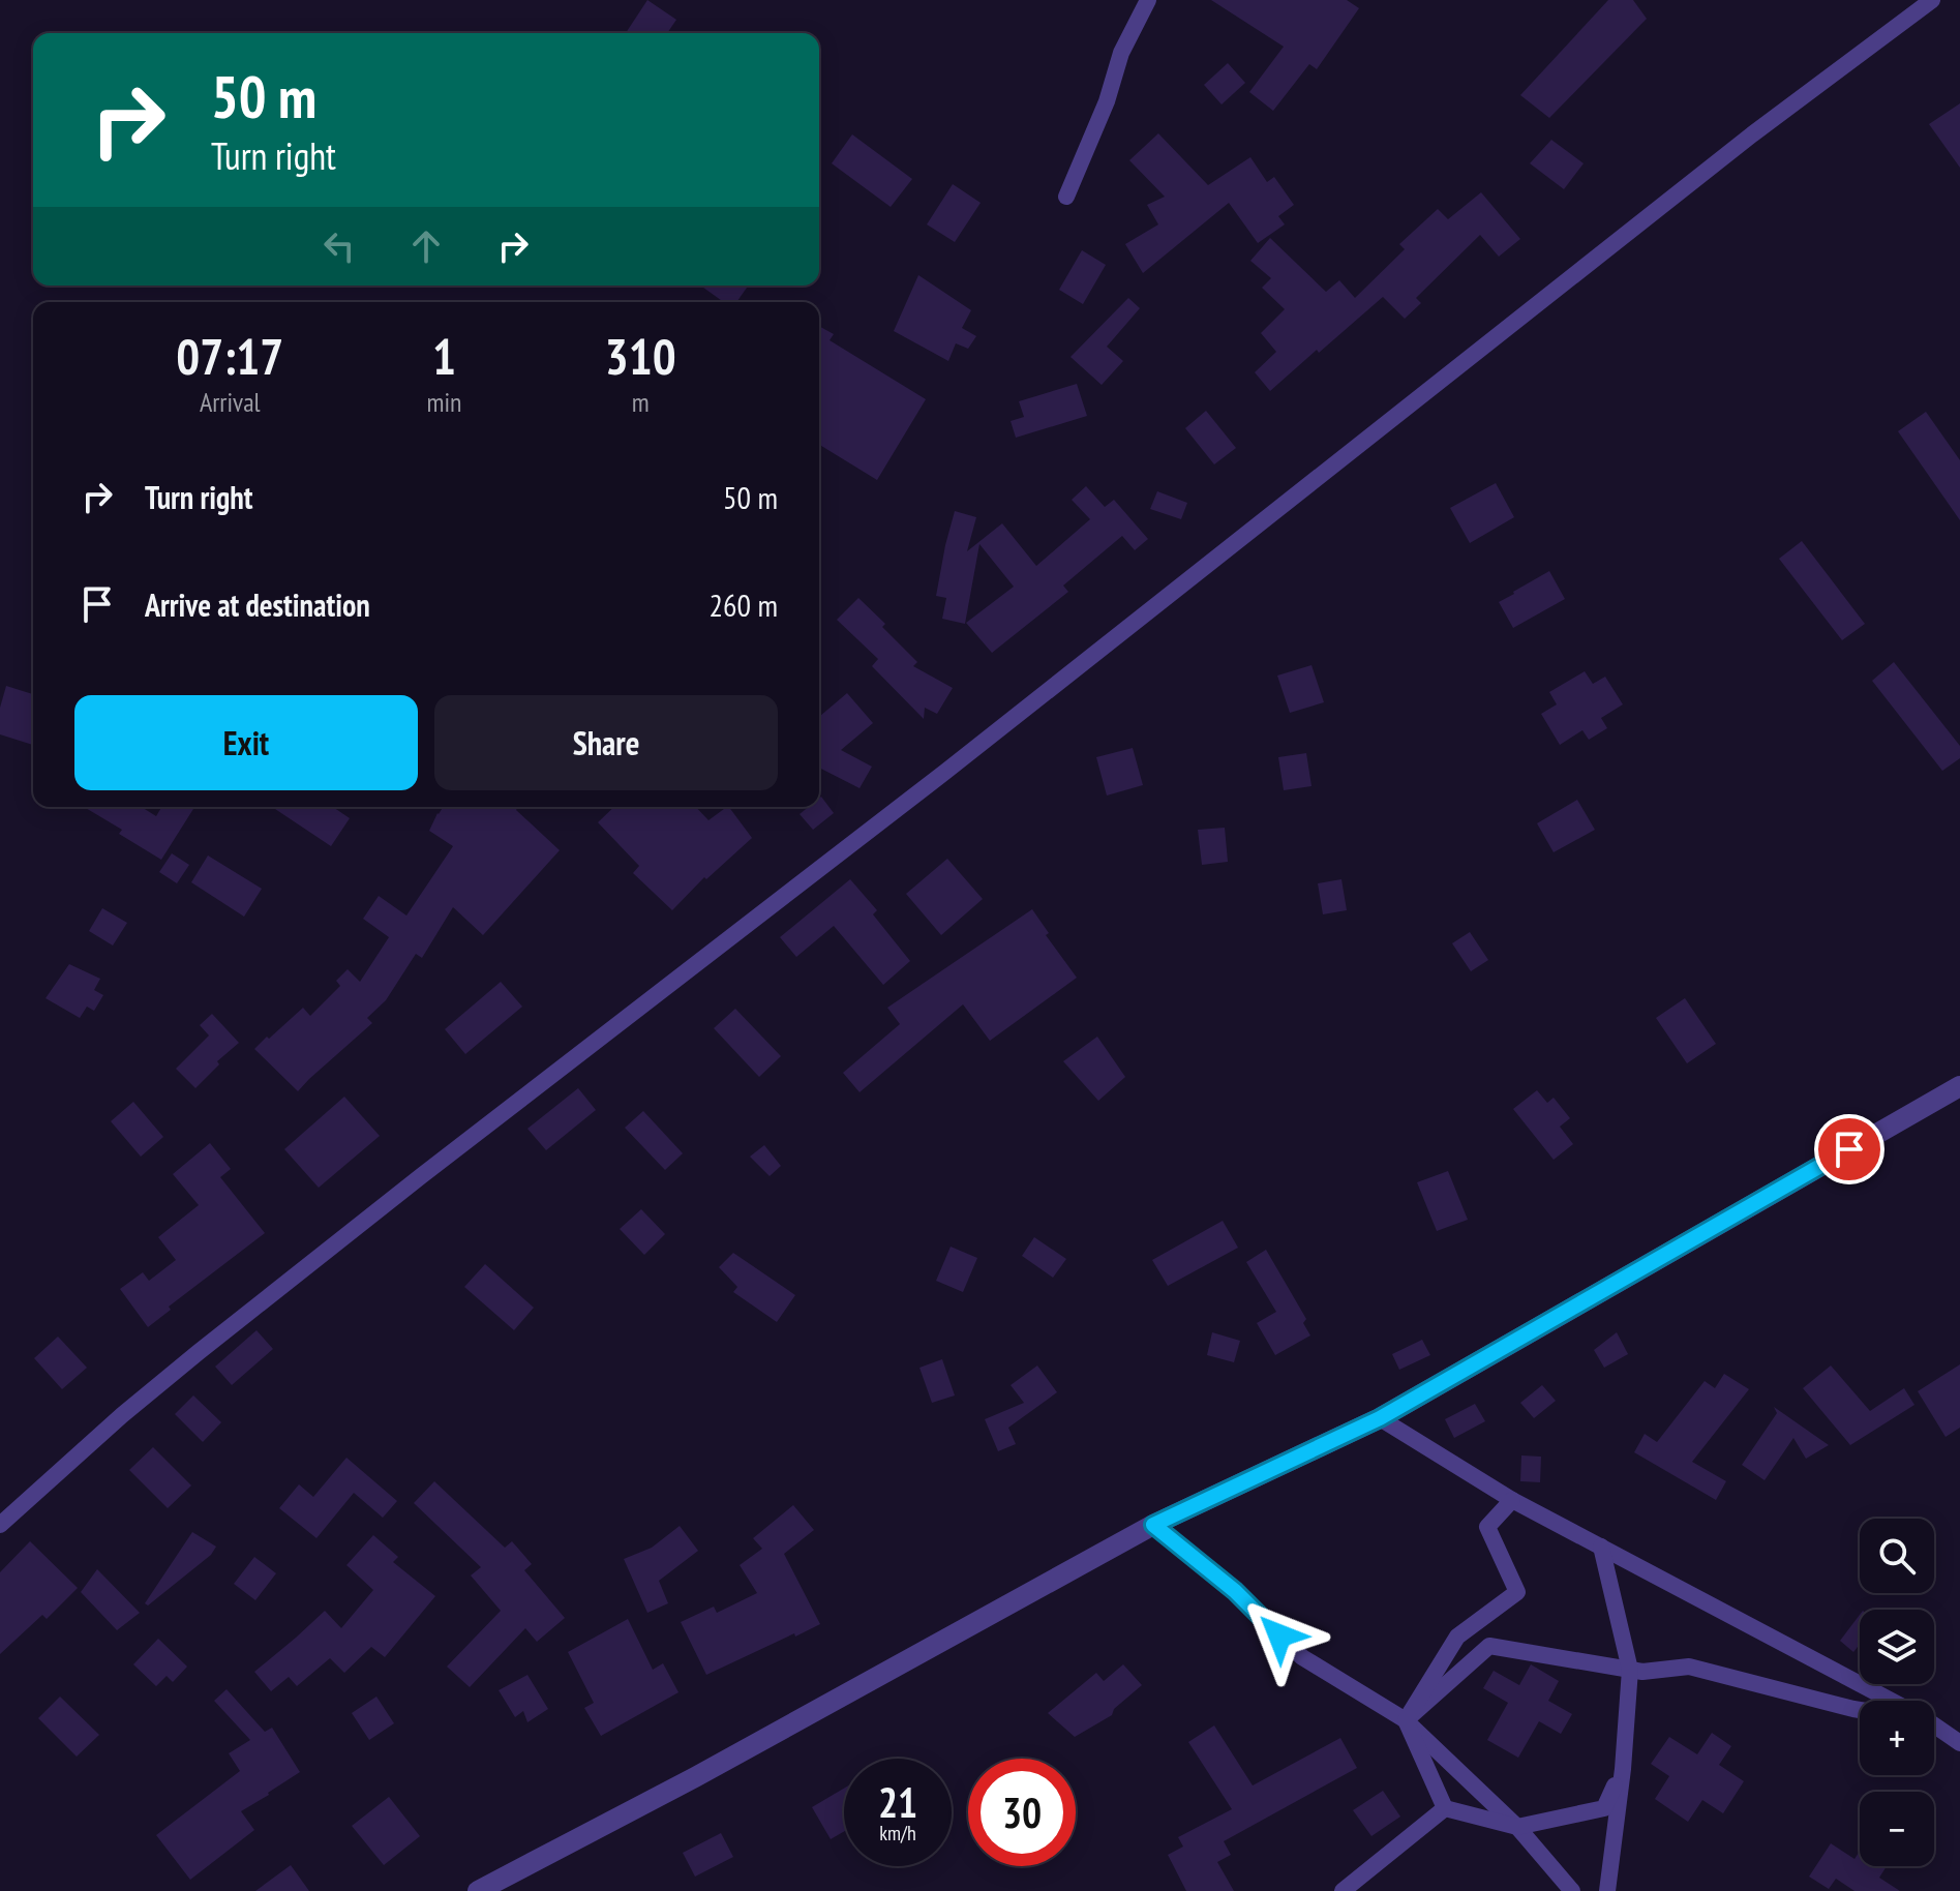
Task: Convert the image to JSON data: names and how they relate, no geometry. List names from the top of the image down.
{
  "page": {
    "turn": ["50 m", "Turn right"],
    "eta": [
      "07:17",
      "Arrival",
      "1",
      "min",
      "310",
      "m"
    ],
    "list": [
      {
        "name": "Turn right",
        "value": "50 m"
      },
      {
        "name": "Arrive at destination",
        "value": "260 m"
      }
    ],
    "buttons": ["Exit", "Share"],
    "map_buttons": ["+", "−"],
    "speed": "21 km/h",
    "limit": "30"
  }
}
